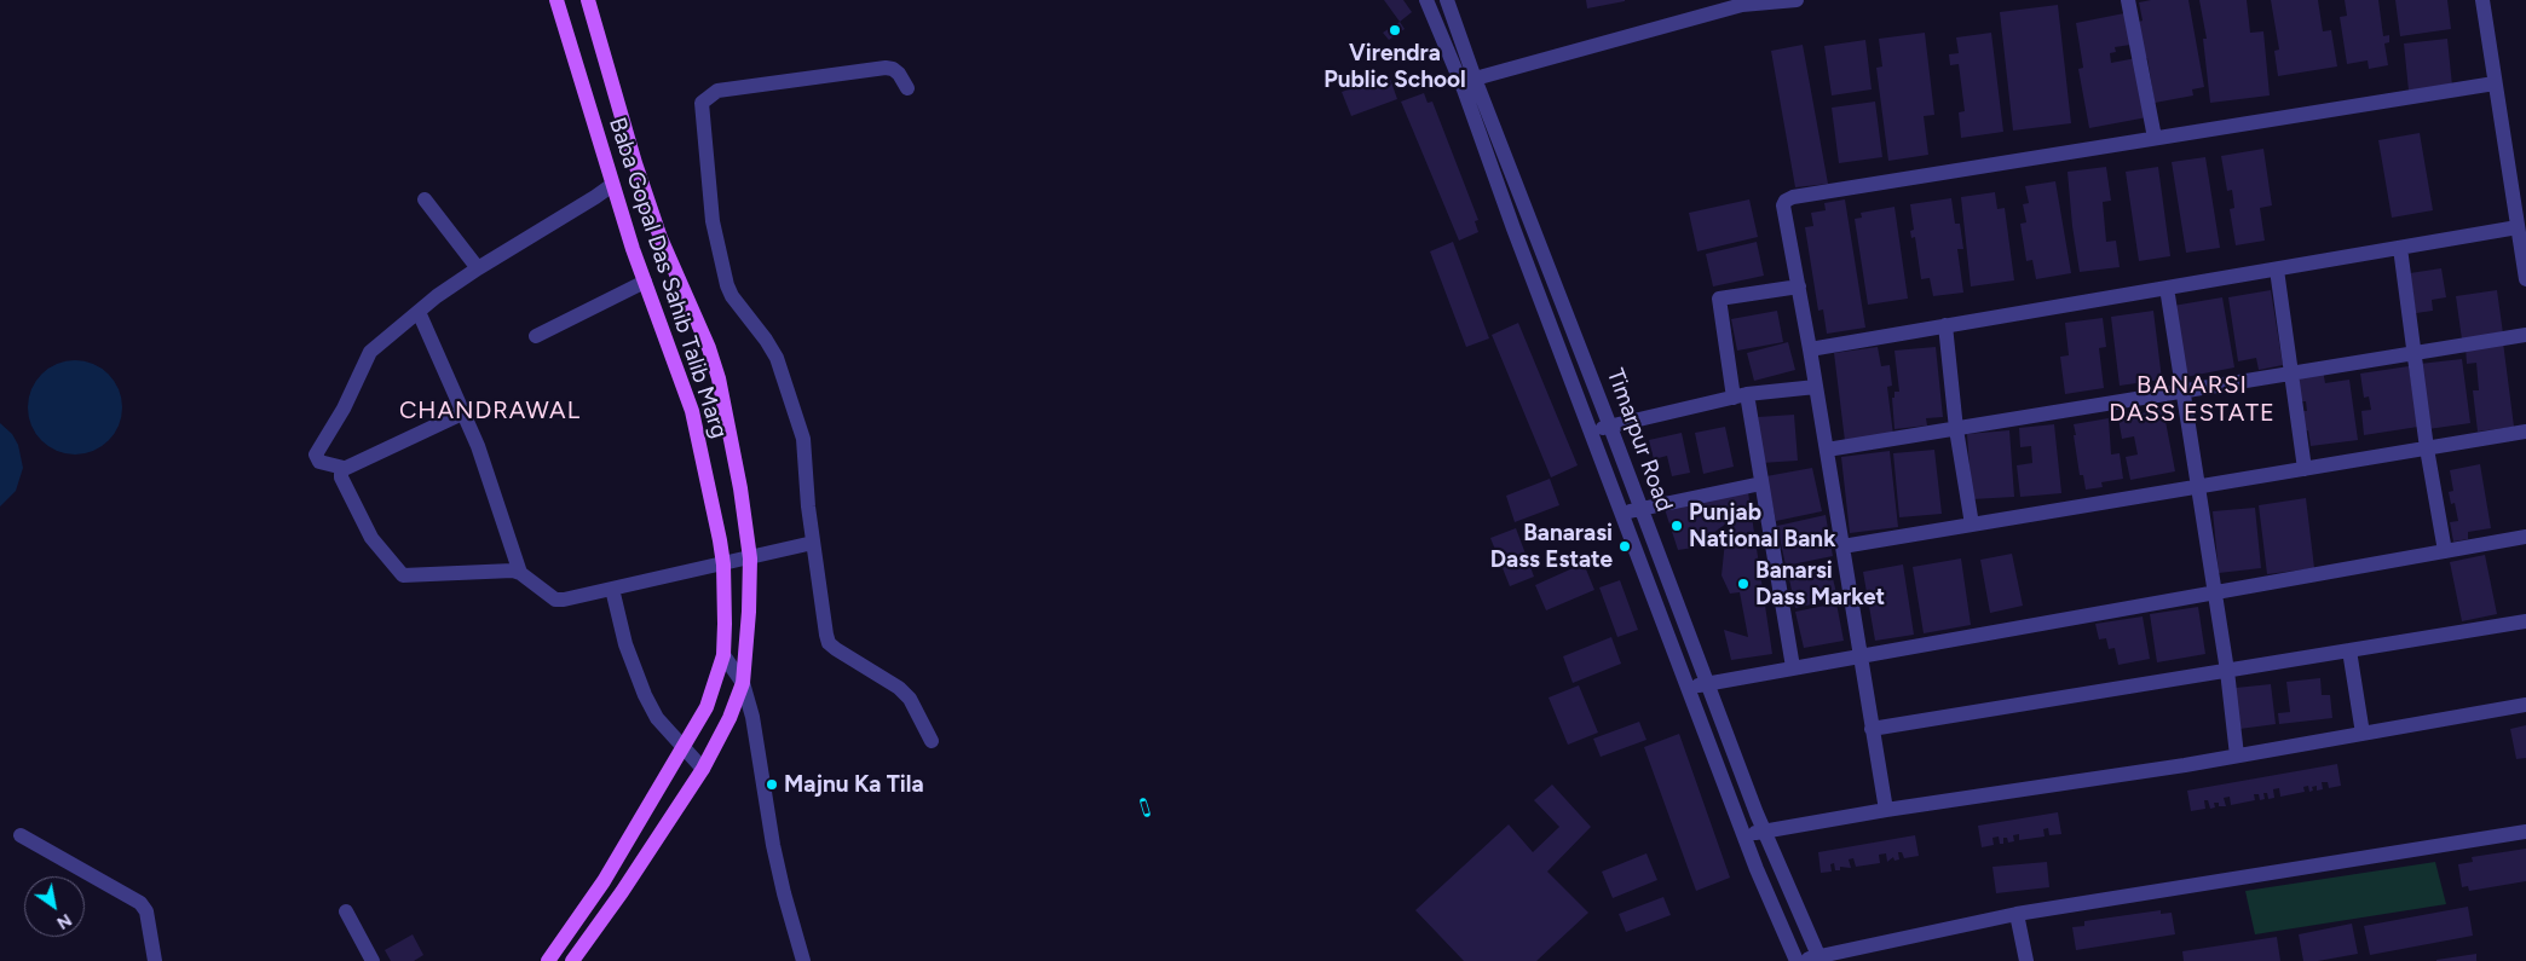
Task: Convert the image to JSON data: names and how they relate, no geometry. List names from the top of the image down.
{
  "streets": {
    "main road": ["Baba Gopal Das Sahib Talib Marg"],
    "street": ["Timarpur Road"]
  },
  "districts": ["BANARSI DASS ESTATE", "CHANDRAWAL"],
  "places": [
    "Virendra Public School",
    "Punjab National Bank",
    "Banarasi Dass Estate",
    "Banarsi Dass Market",
    "Majnu Ka Tila"
  ],
  "north": "bottom right"
}
